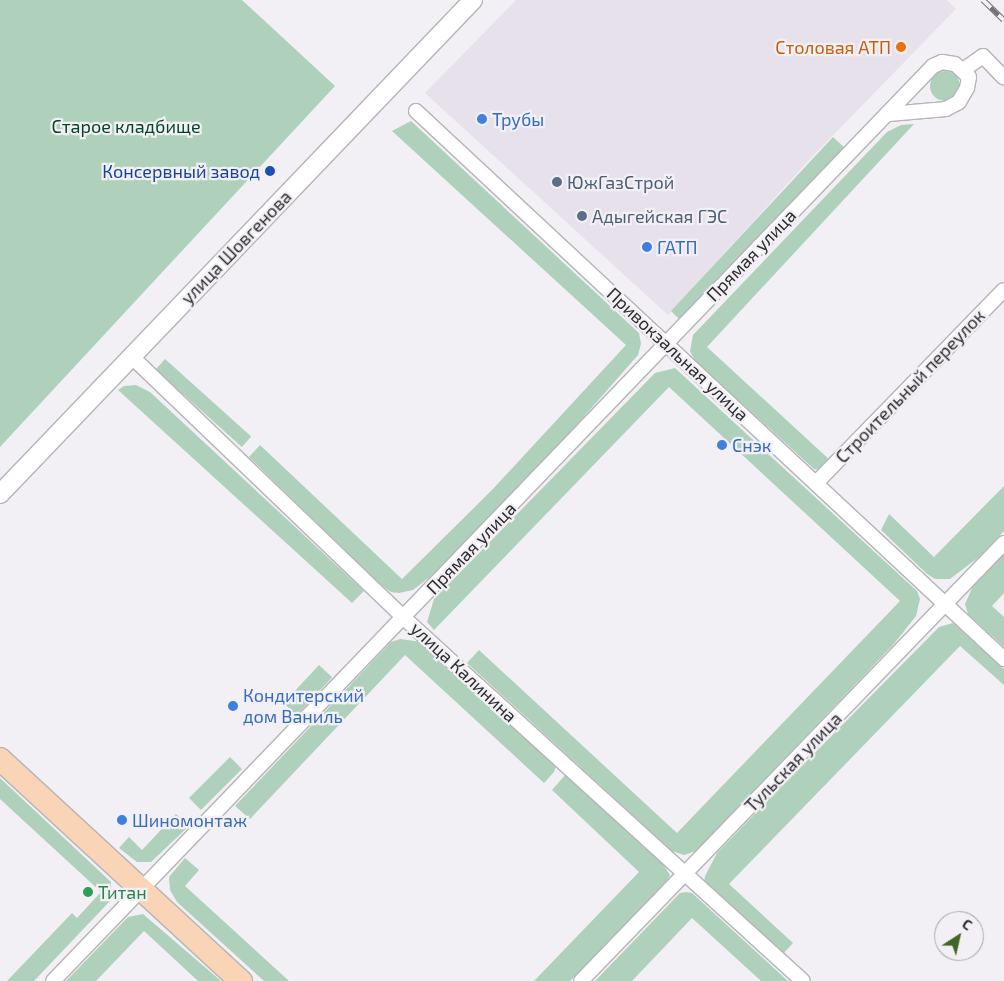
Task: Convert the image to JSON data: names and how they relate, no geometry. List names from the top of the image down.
{
  "streets": {
    "street": [
      "улица Шовгенова",
      "Прямая улица",
      "Привокзальная улица",
      "Строительный переулок",
      "улица Калинина",
      "Тульская улица"
    ]
  },
  "crossings": [
    ["улица Шовгенова", "улица Калинина"],
    ["Прямая улица", "Привокзальная улица"],
    ["Прямая улица", "улица Калинина"],
    ["Привокзальная улица", "Строительный переулок"],
    ["Привокзальная улица", "Тульская улица"],
    ["улица Калинина", "Тульская улица"]
  ],
  "parks": ["Старое кладбище"],
  "places": [
    "Столовая АТП",
    "Трубы",
    "Консервный завод",
    "ЮжГазСтрой",
    "Адыгейская ГЭС",
    "ГАТП",
    "Снэк",
    "Кондитерский дом Ваниль",
    "Шиномонтаж",
    "Титан"
  ],
  "north": "top right"
}
